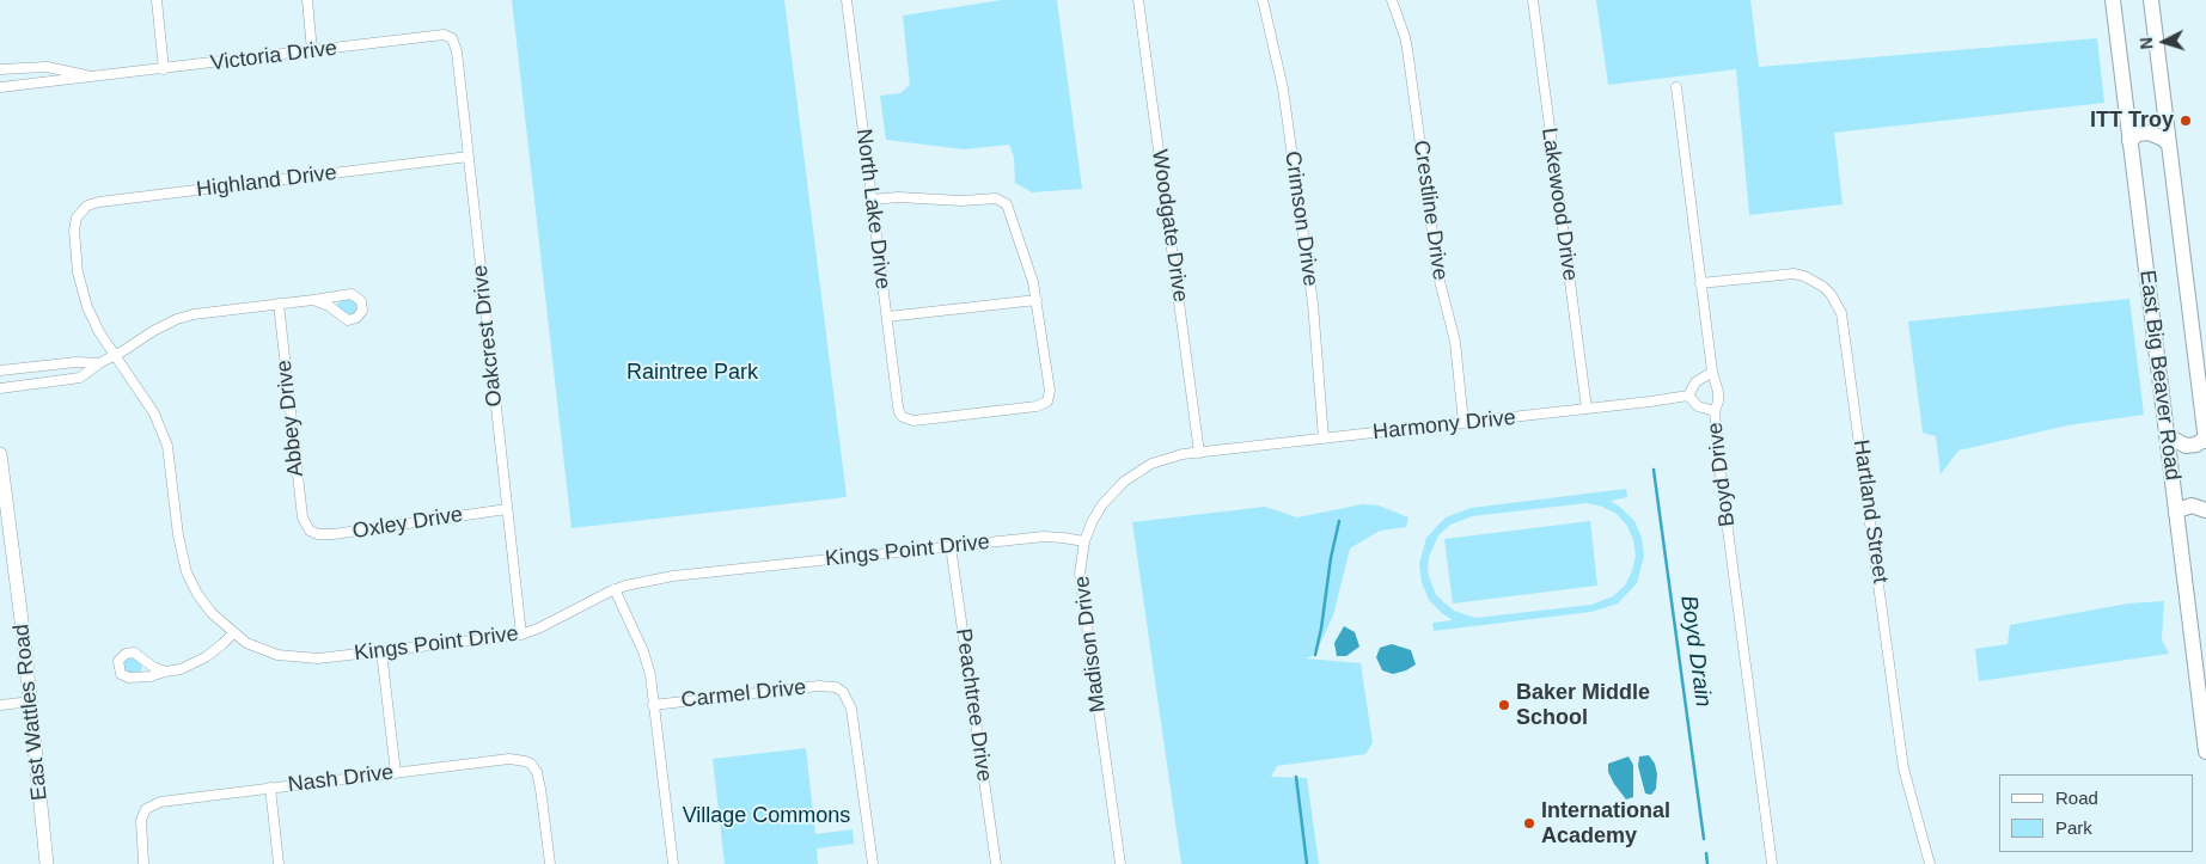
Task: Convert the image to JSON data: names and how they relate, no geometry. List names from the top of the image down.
{
  "streets": {
    "main road": ["East Big Beaver Road", "East Wattles Road"],
    "street": [
      "Victoria Drive",
      "Highland Drive",
      "Lakewood Drive",
      "North Lake Drive",
      "Crestline Drive",
      "Crimson Drive",
      "Woodgate Drive",
      "Oakcrest Drive",
      "Abbey Drive",
      "Harmony Drive",
      "Boyd Drive",
      "Hartland Street",
      "Oxley Drive",
      "Kings Point Drive",
      "Madison Drive",
      "Carmel Drive",
      "Peachtree Drive",
      "Nash Drive"
    ]
  },
  "crossings": [
    ["Victoria Drive", "Oakcrest Drive"],
    ["Highland Drive", "Oakcrest Drive"],
    ["Highland Drive", "Kings Point Drive"],
    ["Lakewood Drive", "Harmony Drive"],
    ["Crestline Drive", "Harmony Drive"],
    ["Crimson Drive", "Harmony Drive"],
    ["Woodgate Drive", "Harmony Drive"],
    ["Woodgate Drive", "Madison Drive"],
    ["Oakcrest Drive", "Oxley Drive"],
    ["Oakcrest Drive", "Kings Point Drive"],
    ["Abbey Drive", "Oxley Drive"],
    ["Harmony Drive", "Madison Drive"],
    ["Boyd Drive", "Hartland Street"],
    ["Kings Point Drive", "Madison Drive"],
    ["Kings Point Drive", "Peachtree Drive"]
  ],
  "water": ["Boyd Drain"],
  "parks": ["Raintree Park", "Village Commons"],
  "places": ["ITT Troy", "Baker Middle School", "International Academy"],
  "legend": ["Road", "Park"],
  "north": "left"
}
